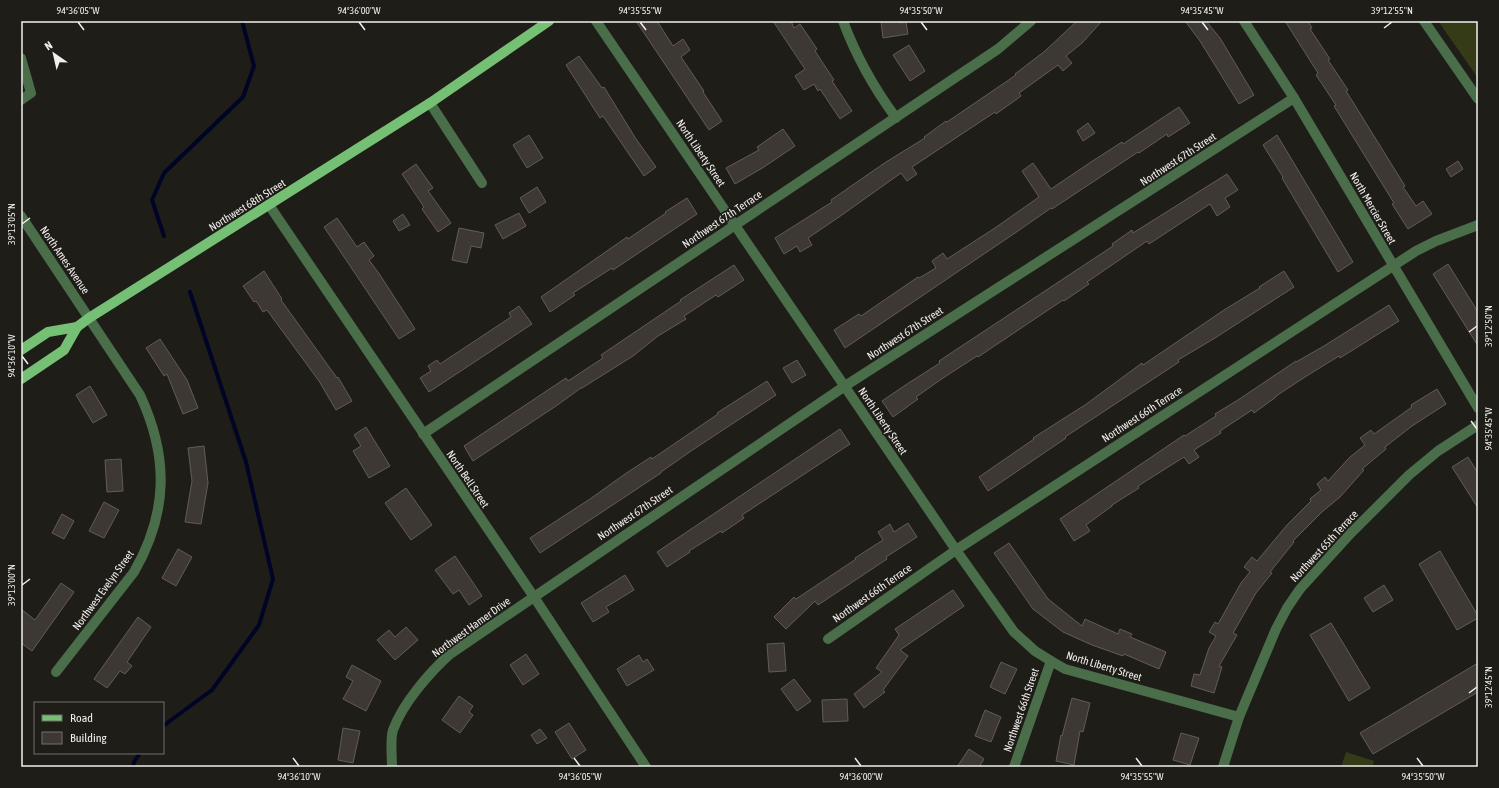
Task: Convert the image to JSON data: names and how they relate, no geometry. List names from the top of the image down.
{
  "streets": {
    "main road": ["Northwest 68th Street"],
    "street": [
      "North Liberty Street",
      "Northwest 67th Street",
      "North Mercier Street",
      "Northwest 67th Terrace",
      "North Ames Avenue",
      "Northwest 66th Terrace",
      "North Bell Street",
      "Northwest 65th Terrace",
      "Northwest Evelyn Street",
      "Northwest Hamer Drive",
      "Northwest 66th Street"
    ]
  },
  "crossings": [
    ["North Liberty Street", "Northwest 67th Street"],
    ["North Liberty Street", "Northwest 67th Terrace"],
    ["North Liberty Street", "Northwest 66th Terrace"],
    ["North Liberty Street", "Northwest 65th Terrace"],
    ["North Liberty Street", "Northwest 66th Street"],
    ["Northwest 67th Street", "North Mercier Street"],
    ["Northwest 67th Street", "North Bell Street"],
    ["Northwest 67th Street", "Northwest Hamer Drive"],
    ["Northwest 68th Street", "North Ames Avenue"],
    ["Northwest 68th Street", "North Bell Street"],
    ["Northwest 68th Street", "Northwest Evelyn Street"],
    ["North Mercier Street", "Northwest 66th Terrace"],
    ["Northwest 67th Terrace", "North Bell Street"],
    ["North Ames Avenue", "Northwest Evelyn Street"],
    ["North Bell Street", "Northwest Hamer Drive"]
  ],
  "legend": ["Road", "Building"],
  "north": "top left",
  "coordinates": [
    "94°36'05\"W",
    "94°36'00\"W",
    "94°35'55\"W",
    "94°35'50\"W",
    "94°35'45\"W",
    "39°12'55\"N",
    "39°13'05\"N",
    "39°12'50\"N",
    "94°36'10\"W",
    "39°13'00\"N",
    "39°12'45\"N"
  ]
}
